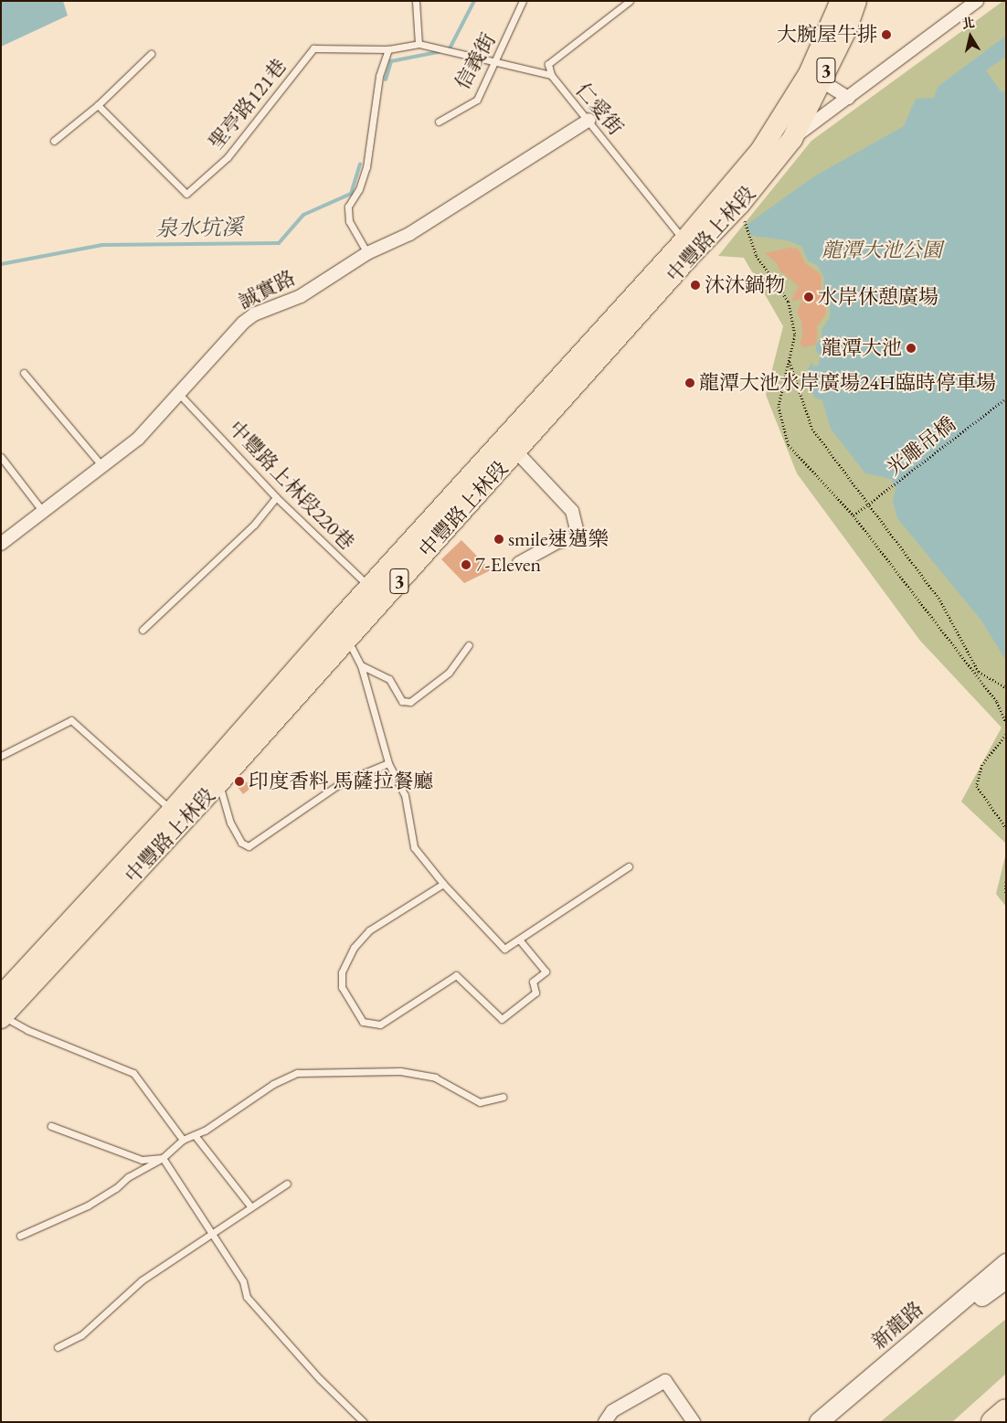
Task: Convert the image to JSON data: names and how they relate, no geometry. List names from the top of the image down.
{
  "streets": {
    "main road": ["3", "中豐路上林段"],
    "street": ["誠實路", "新龍路"],
    "lane": [
      "信義街",
      "聖亭路121巷",
      "仁愛街",
      "中豐路上林段220巷"
    ],
    "path": ["光雕吊橋"]
  },
  "crossings": [
    ["信義街", "聖亭路121巷"],
    ["3", "中豐路上林段"],
    ["聖亭路121巷", "仁愛街"],
    ["仁愛街", "中豐路上林段"],
    ["仁愛街", "誠實路"],
    ["中豐路上林段", "中豐路上林段220巷"],
    ["誠實路", "中豐路上林段220巷"]
  ],
  "water": ["泉水坑溪"],
  "parks": ["龍潭大池公園"],
  "places": [
    "大腕屋牛排",
    "沐沐鍋物",
    "水岸休憩廣場",
    "龍潭大池",
    "龍潭大池水岸廣場24H臨時停車場",
    "smile速邁樂",
    "7-Eleven",
    "印度香料 馬薩拉餐廳"
  ],
  "north": "top"
}
